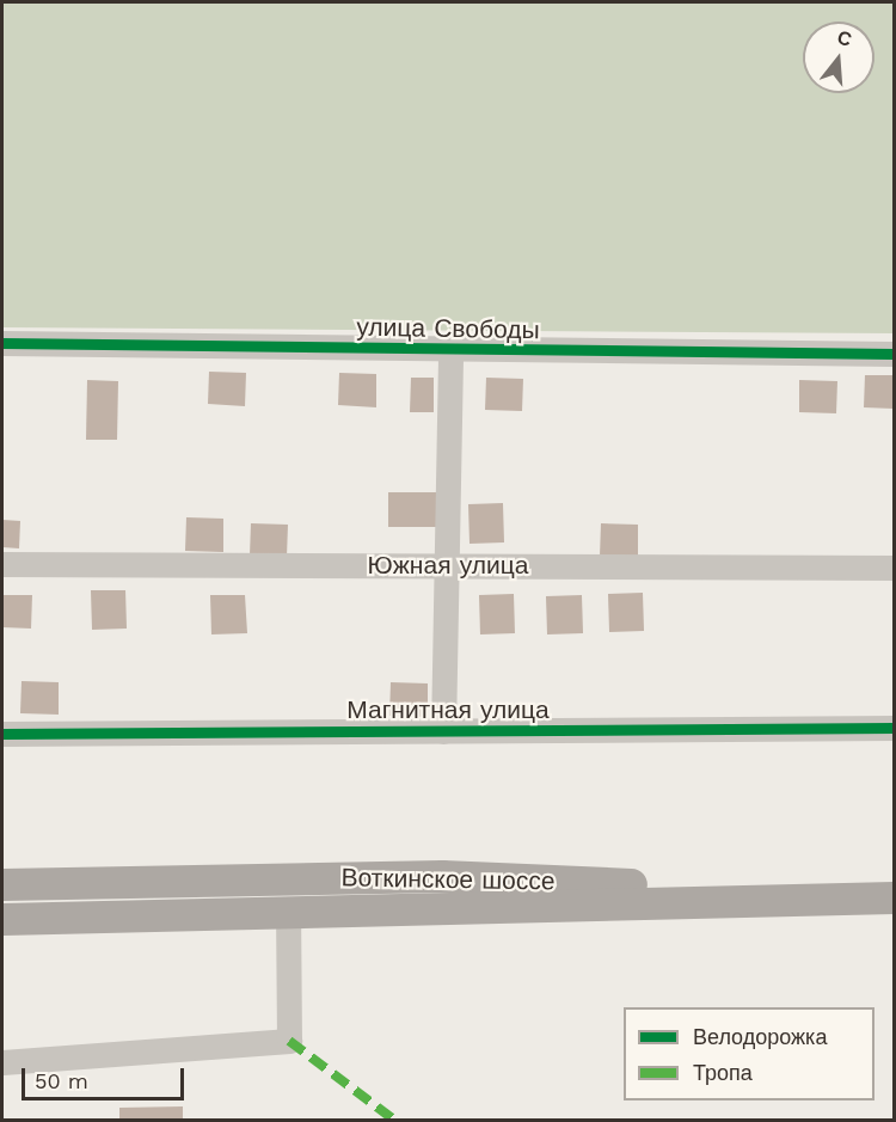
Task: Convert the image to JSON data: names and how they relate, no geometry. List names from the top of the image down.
{
  "streets": {
    "main road": ["Воткинское шоссе"],
    "street": ["улица Свободы", "Южная улица", "Магнитная улица"]
  },
  "legend": ["Велодорожка", "Тропа"],
  "scale_bar": "50 m",
  "north": "top"
}
